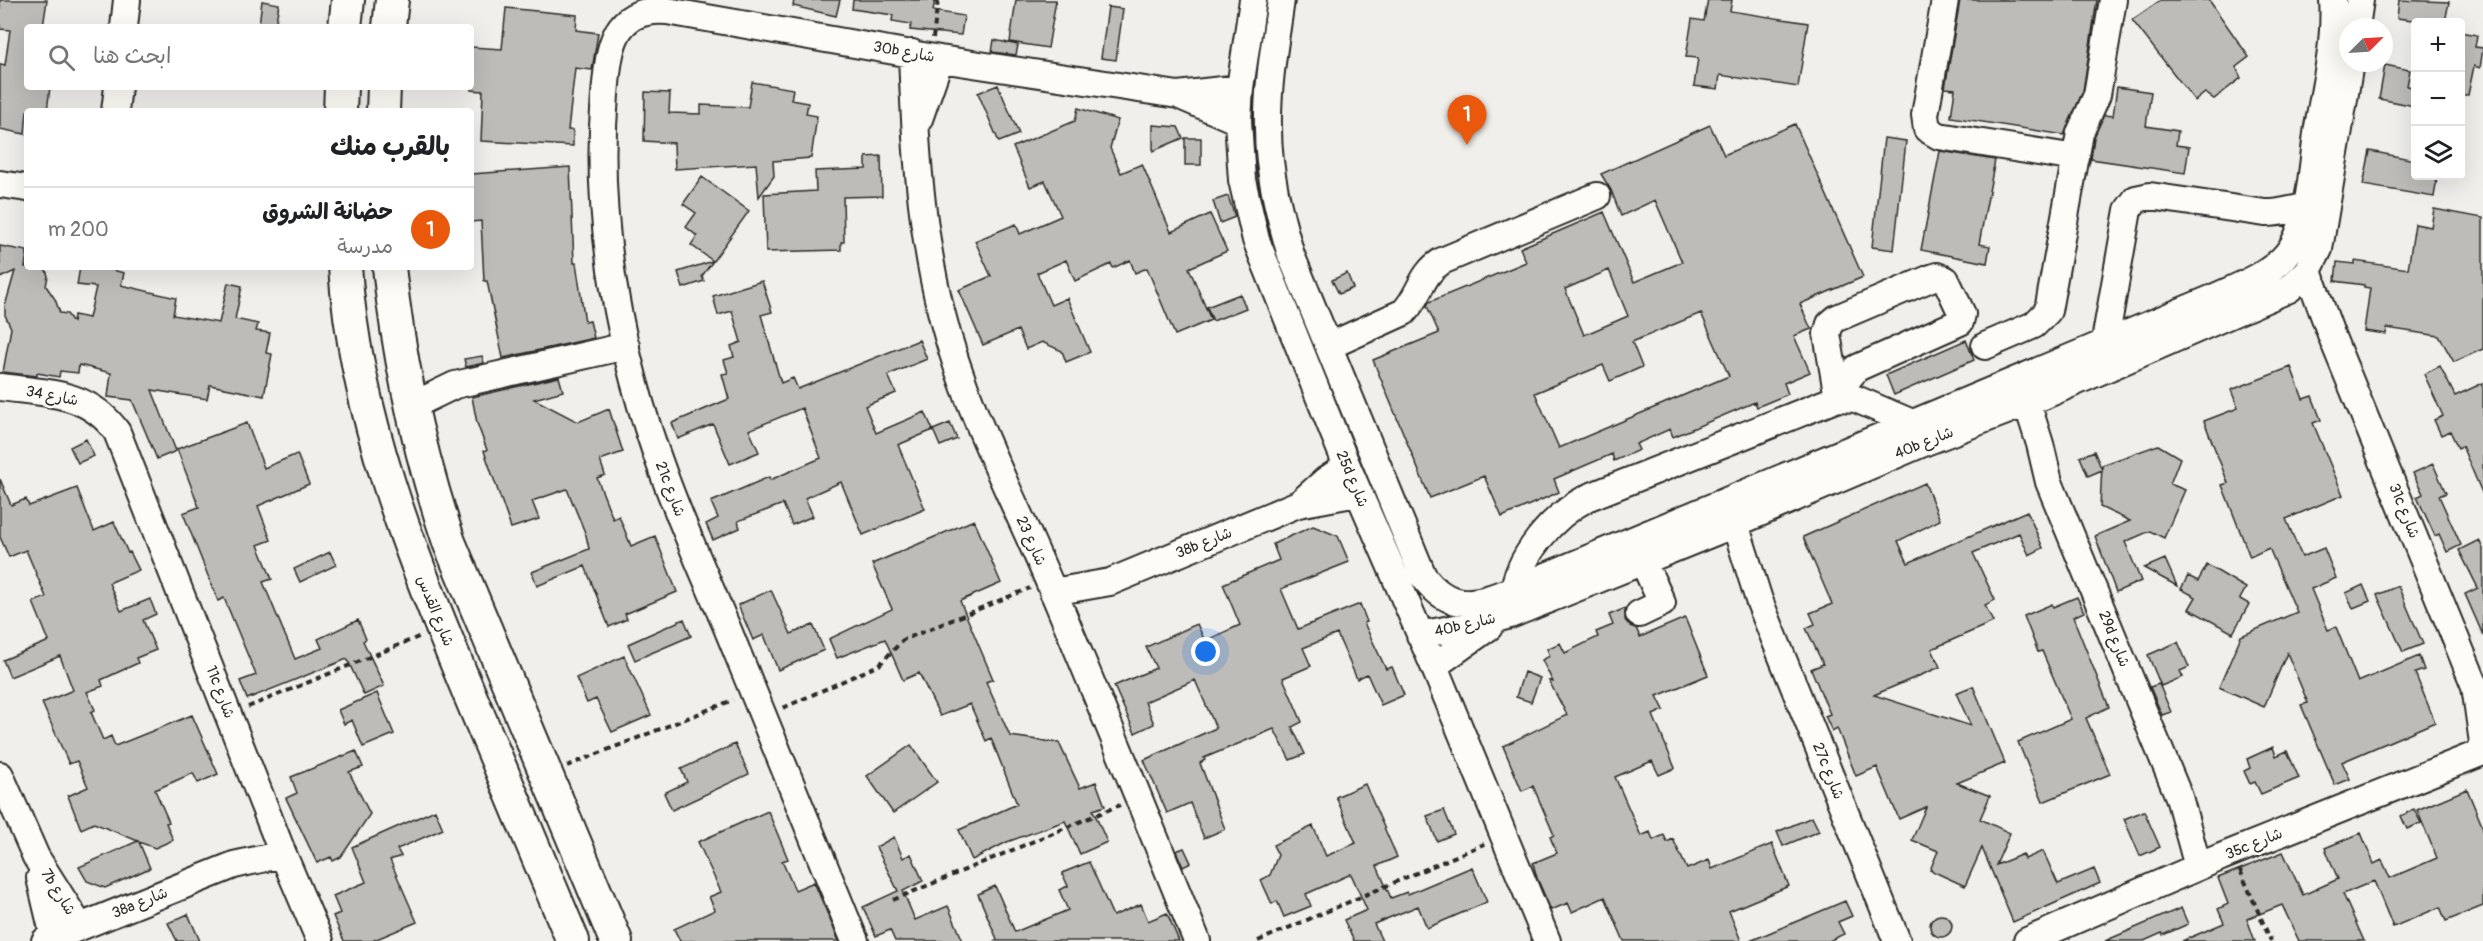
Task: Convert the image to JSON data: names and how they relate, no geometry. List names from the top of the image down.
{
  "streets": {
    "main road": ["شارع القدس"],
    "street": [
      "30b شارع",
      "شارع 34",
      "40b شارع",
      "25d شارع",
      "21c شارع",
      "31c شارع",
      "شارع 23",
      "38b شارع",
      "29d شارع",
      "11c شارع",
      "27c شارع",
      "35c شارع",
      "7b شارع",
      "38a شارع"
    ]
  },
  "crossings": [
    ["30b شارع", "25d شارع"],
    ["30b شارع", "21c شارع"],
    ["30b شارع", "شارع 23"],
    ["شارع 34", "11c شارع"],
    ["40b شارع", "25d شارع"],
    ["40b شارع", "31c شارع"],
    ["40b شارع", "29d شارع"],
    ["40b شارع", "27c شارع"],
    ["25d شارع", "38b شارع"],
    ["شارع 23", "38b شارع"],
    ["29d شارع", "35c شارع"],
    ["11c شارع", "38a شارع"],
    ["7b شارع", "38a شارع"]
  ],
  "north": "top right",
  "page": {
    "map_buttons": ["+", "−"],
    "search": "ابحث هنا",
    "pins": "1",
    "heading": "بالقرب منك",
    "list": [
      {
        "mark": "1",
        "name": "حضانة الشروق",
        "note": "مدرسة",
        "value": "200 m"
      }
    ]
  }
}
